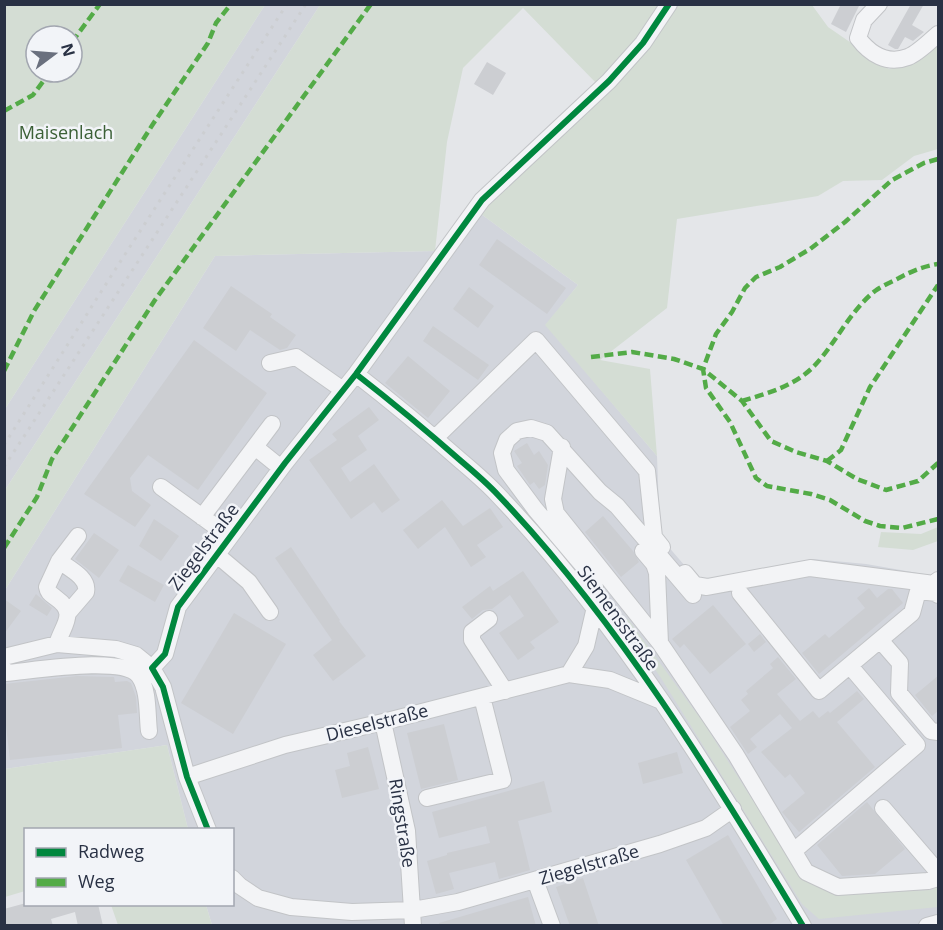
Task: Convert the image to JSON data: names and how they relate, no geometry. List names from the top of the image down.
{
  "streets": {
    "street": [
      "Ziegelstraße",
      "Siemensstraße",
      "Dieselstraße",
      "Ringstraße"
    ]
  },
  "crossings": [
    ["Ziegelstraße", "Siemensstraße"],
    ["Ziegelstraße", "Ringstraße"],
    ["Siemensstraße", "Dieselstraße"],
    ["Dieselstraße", "Ringstraße"]
  ],
  "parks": ["Maisenlach"],
  "legend": ["Radweg", "Weg"],
  "north": "right"
}
